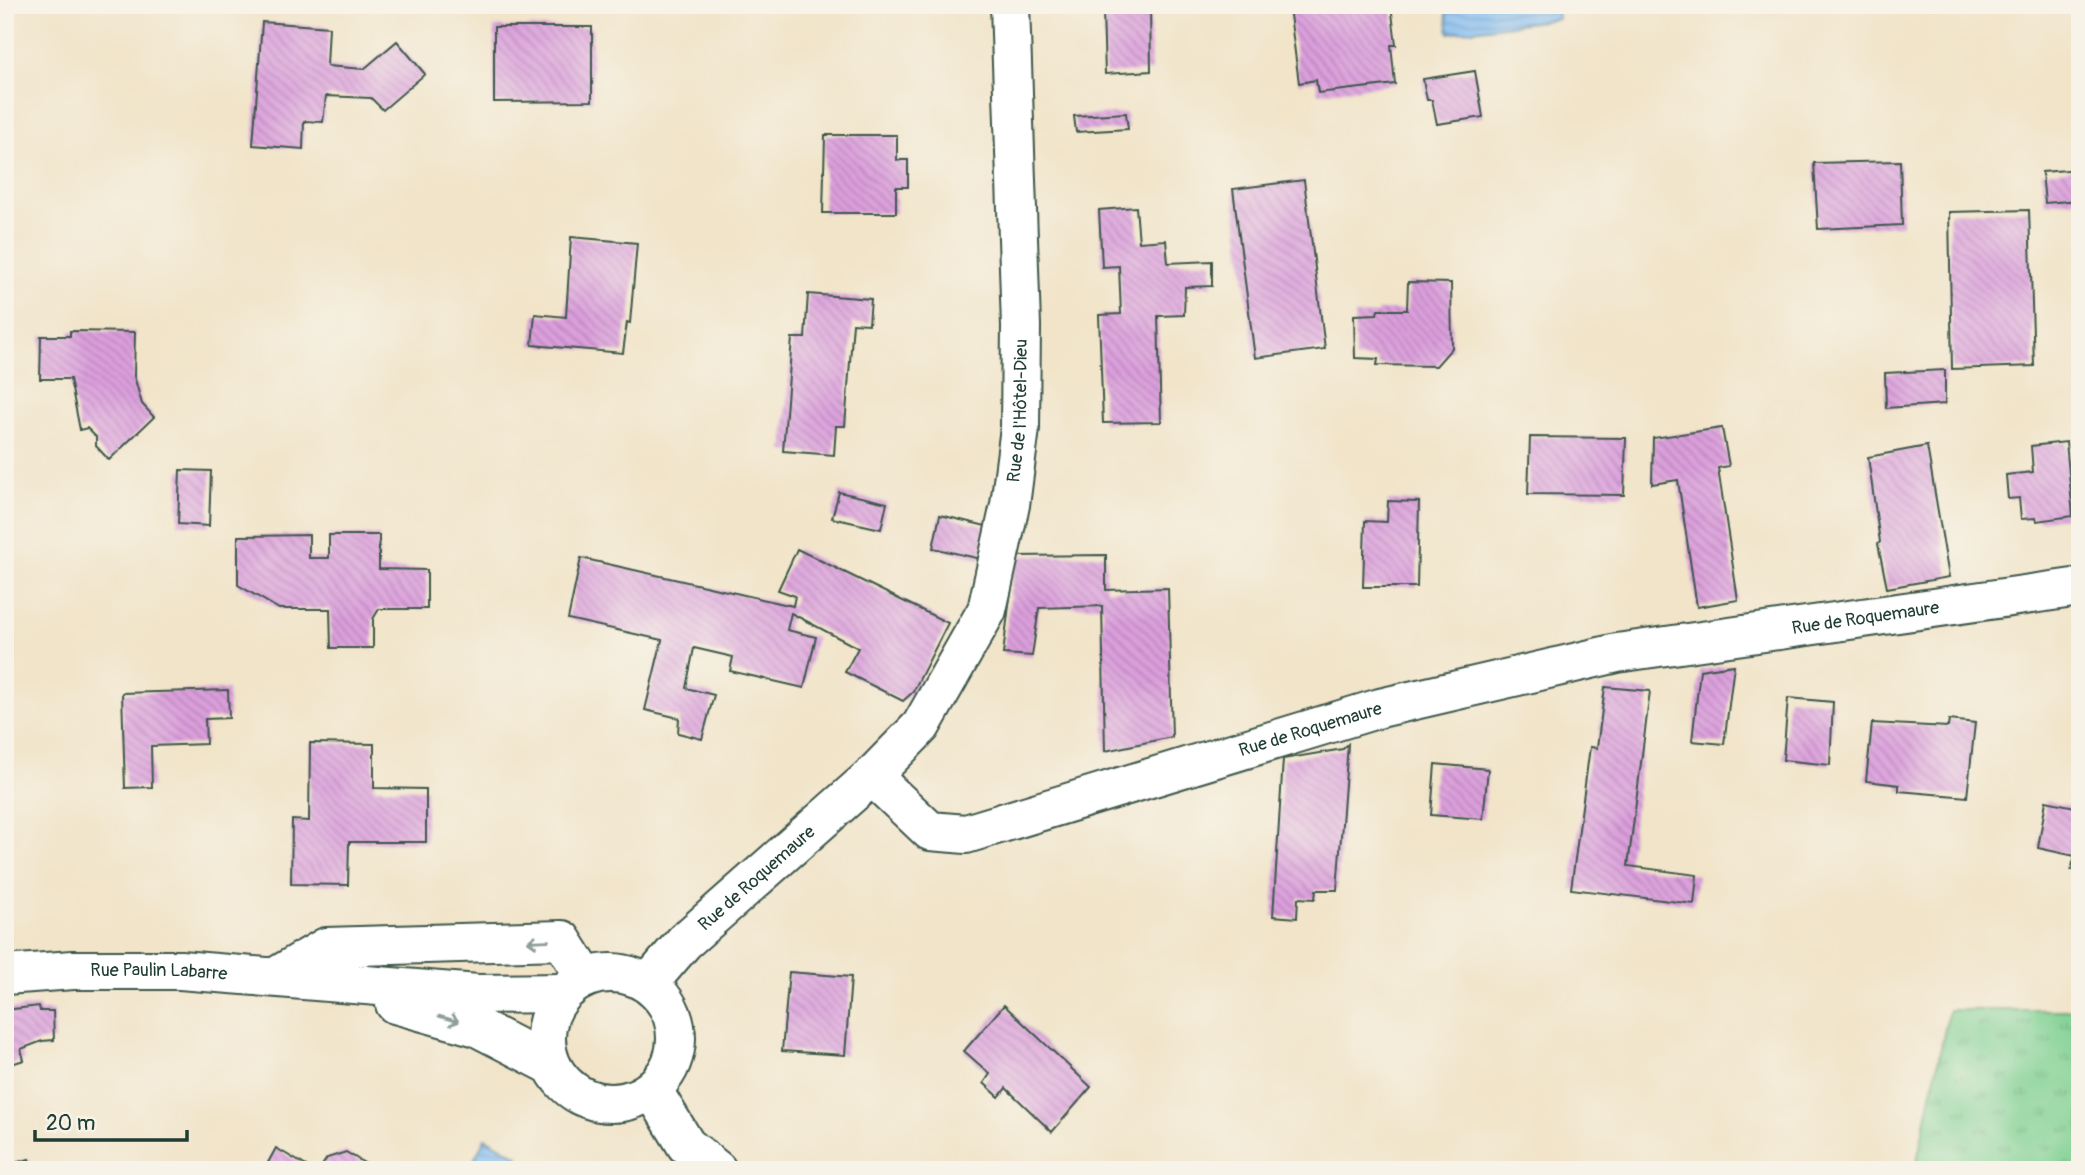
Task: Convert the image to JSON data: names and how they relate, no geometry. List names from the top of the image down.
{
  "streets": {
    "street": ["Rue de l'Hôtel-Dieu", "Rue de Roquemaure", "Rue Paulin Labarre"]
  },
  "crossings": [
    ["Rue de l'Hôtel-Dieu", "Rue de Roquemaure"]
  ],
  "scale_bar": "20 m"
}
